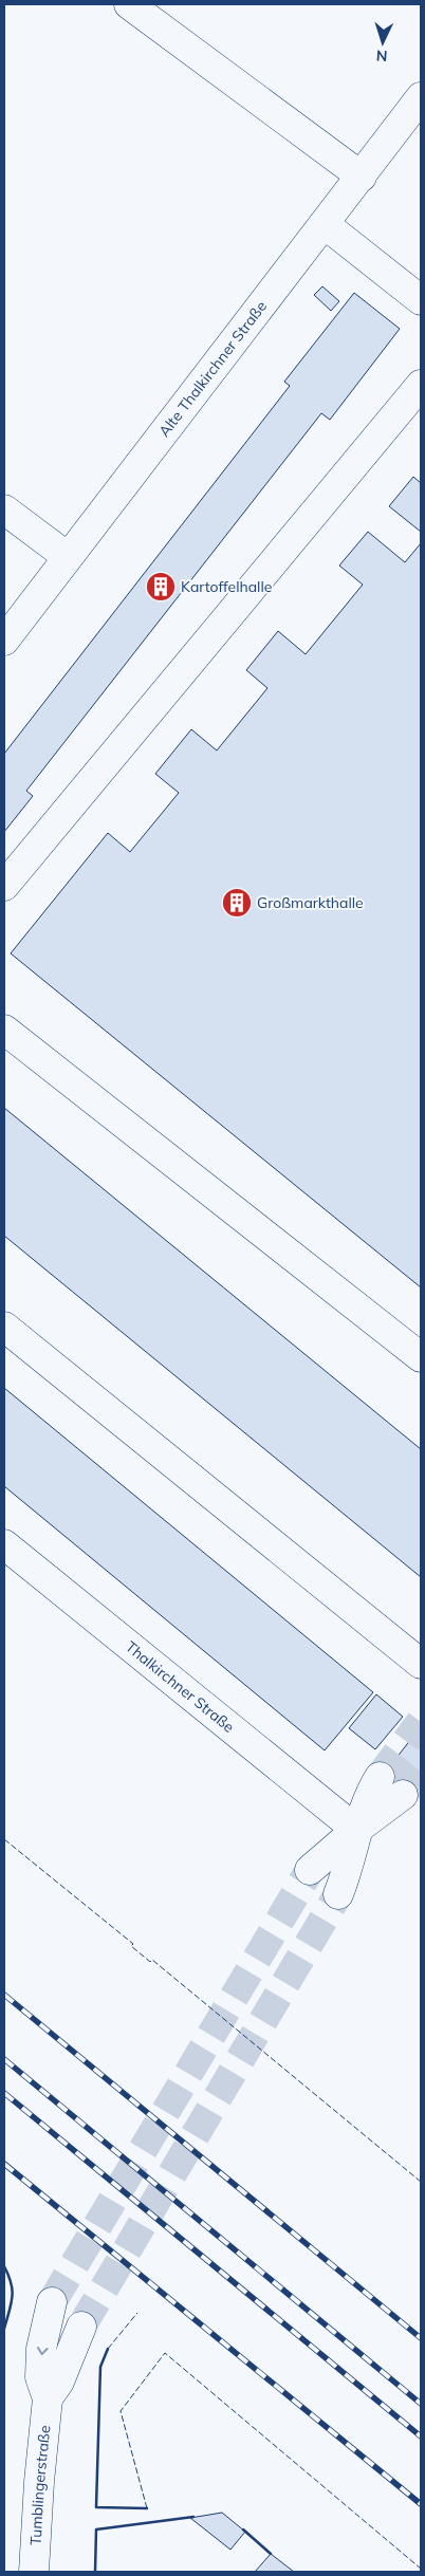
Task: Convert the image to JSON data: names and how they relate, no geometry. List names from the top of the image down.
{
  "streets": {
    "street": ["Alte Thalkirchner Straße", "Thalkirchner Straße", "Tumblingerstraße"]
  },
  "places": {
    "building": ["Kartoffelhalle", "Großmarkthalle"]
  },
  "north": "bottom"
}
